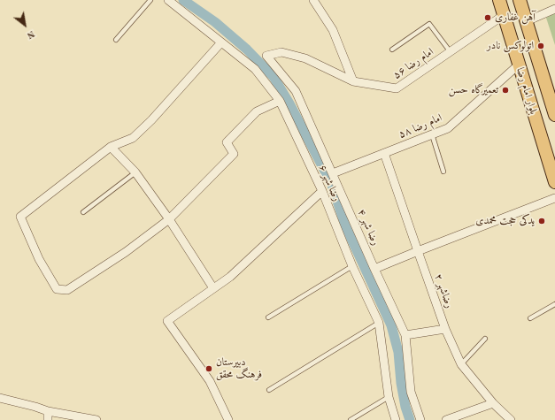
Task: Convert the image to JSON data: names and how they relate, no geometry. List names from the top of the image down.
{
  "streets": {
    "main road": ["بلوار امام رضا"],
    "street": [
      "امام رضا ۵۶",
      "امام رضا ۵۸",
      "رضا شهر ۶",
      "رضا شهر ۴",
      "رضاشهر ۲"
    ]
  },
  "crossings": [
    ["امام رضا ۵۶", "بلوار امام رضا"],
    ["امام رضا ۵۶", "رضا شهر ۴"],
    ["بلوار امام رضا", "امام رضا ۵۸"],
    ["امام رضا ۵۸", "رضا شهر ۴"],
    ["امام رضا ۵۸", "رضاشهر ۲"]
  ],
  "places": [
    "آهن غفاری",
    "اتولوکس نادر",
    "تعمیرگاه حسن",
    "یدکی حجت محمدی",
    "دبیرستان فرهنگ محقق"
  ],
  "north": "bottom right"
}
